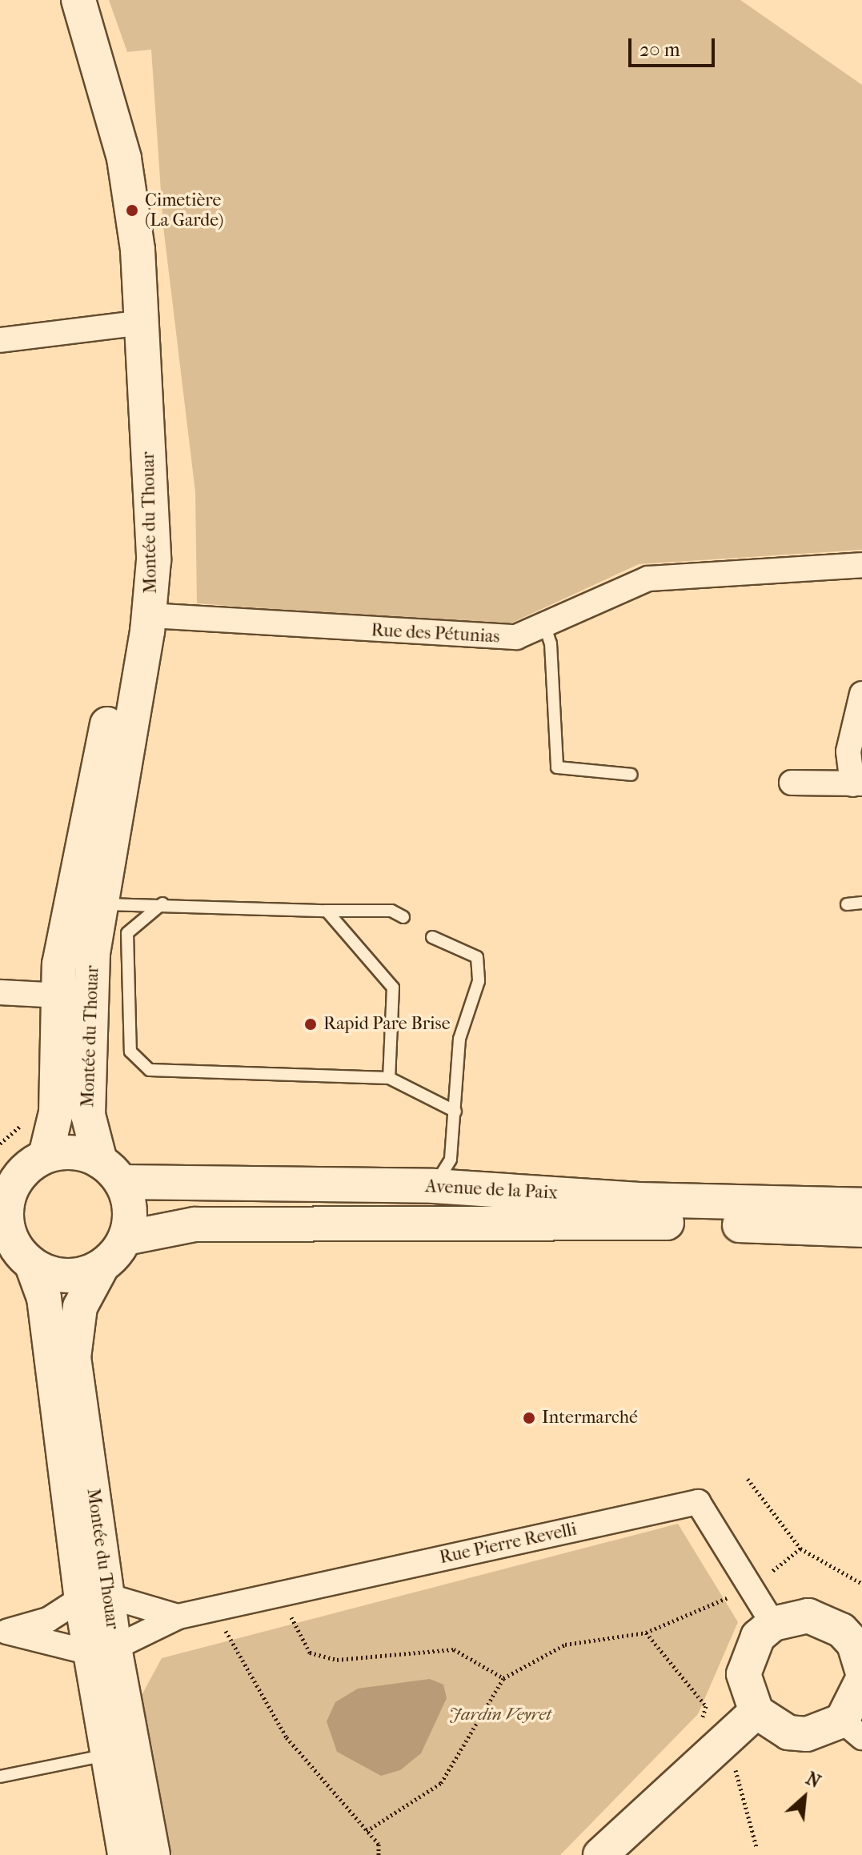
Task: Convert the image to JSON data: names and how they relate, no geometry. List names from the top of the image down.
{
  "streets": {
    "street": [
      "Montée du Thouar",
      "Rue des Pétunias",
      "Avenue de la Paix",
      "Rue Pierre Revelli"
    ]
  },
  "crossings": [
    ["Montée du Thouar", "Rue des Pétunias"],
    ["Montée du Thouar", "Avenue de la Paix"],
    ["Montée du Thouar", "Rue Pierre Revelli"]
  ],
  "parks": ["Jardin Veyret"],
  "places": ["Cimetière (La Garde)", "Rapid Pare Brise", "Intermarché"],
  "scale_bar": "20 m",
  "north": "top right"
}
